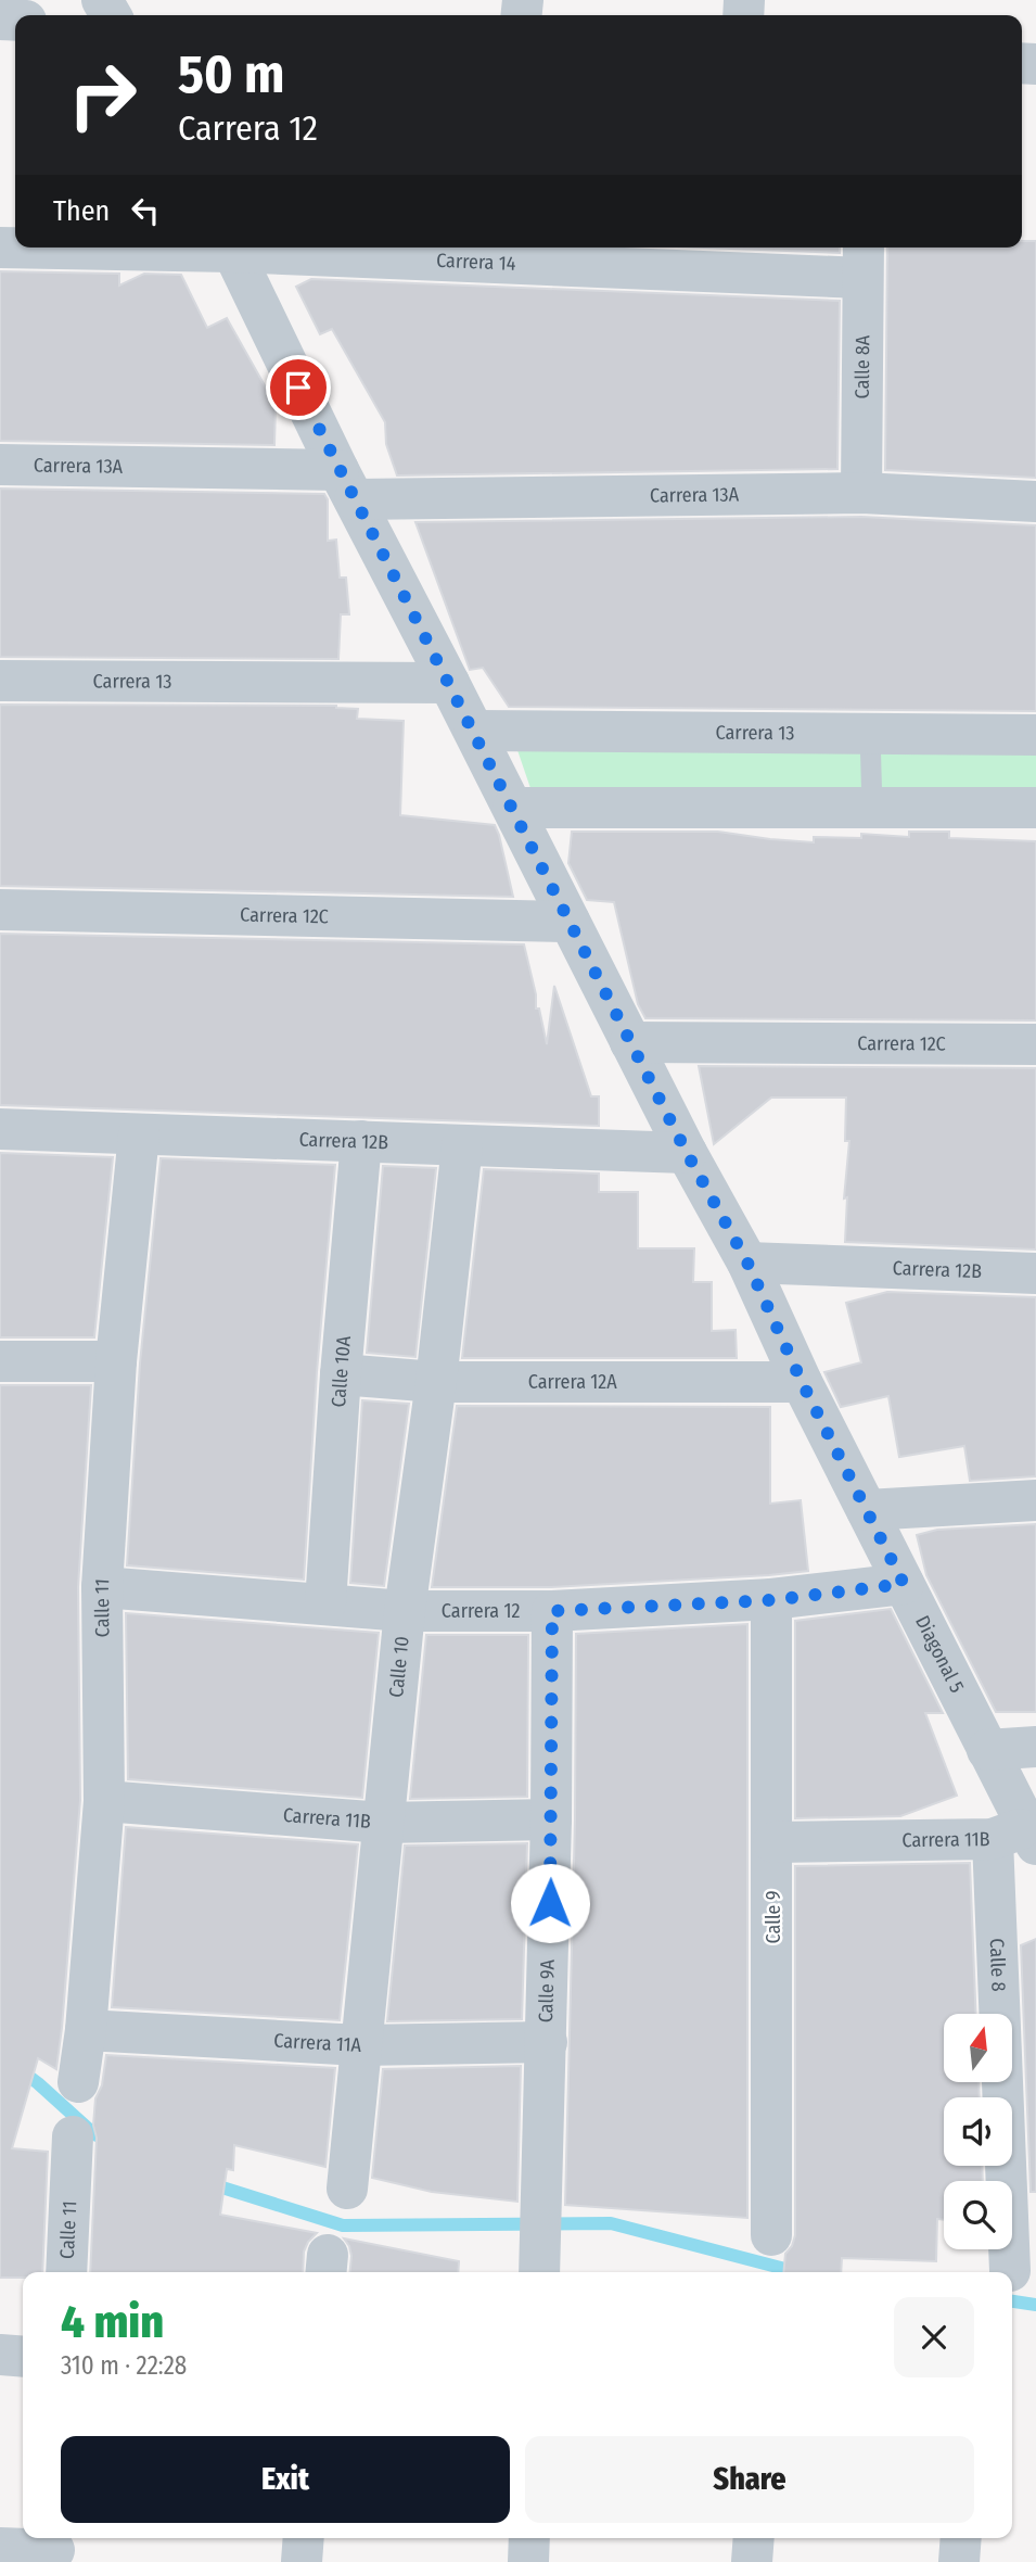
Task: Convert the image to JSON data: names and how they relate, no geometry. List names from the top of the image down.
{
  "streets": {
    "street": [
      "Carrera 14",
      "Calle 8A",
      "Carrera 13A",
      "Carrera 13",
      "Carrera 12C",
      "Carrera 12B",
      "Calle 10A",
      "Carrera 12A",
      "Calle 11",
      "Carrera 12",
      "Diagonal 5",
      "Calle 10",
      "Carrera 11B",
      "Calle 9",
      "Calle 8",
      "Calle 9A",
      "Carrera 11A"
    ]
  },
  "crossings": [
    ["Carrera 14", "Calle 8A"],
    ["Calle 8A", "Carrera 13A"],
    ["Carrera 13A", "Diagonal 5"],
    ["Carrera 13", "Diagonal 5"],
    ["Carrera 12C", "Diagonal 5"],
    ["Carrera 12B", "Calle 10A"],
    ["Carrera 12B", "Calle 11"],
    ["Carrera 12B", "Diagonal 5"],
    ["Carrera 12B", "Calle 10"],
    ["Calle 10A", "Carrera 12A"],
    ["Calle 10A", "Carrera 12"],
    ["Carrera 12A", "Diagonal 5"],
    ["Carrera 12A", "Calle 10"],
    ["Calle 11", "Carrera 12"],
    ["Calle 11", "Carrera 11B"],
    ["Calle 11", "Carrera 11A"],
    ["Carrera 12", "Diagonal 5"],
    ["Carrera 12", "Calle 10"],
    ["Carrera 12", "Calle 9"],
    ["Carrera 12", "Calle 9A"],
    ["Diagonal 5", "Carrera 11B"],
    ["Diagonal 5", "Calle 8"],
    ["Calle 10", "Carrera 11B"],
    ["Calle 10", "Carrera 11A"],
    ["Carrera 11B", "Calle 9"],
    ["Carrera 11B", "Calle 8"],
    ["Carrera 11B", "Calle 9A"],
    ["Calle 9A", "Carrera 11A"]
  ],
  "north": "top",
  "page": {
    "turn": ["50 m", "Carrera 12"],
    "then": "Then",
    "heading": ["4 min", "310 m · 22:28"],
    "buttons": ["Exit", "Share"]
  }
}
